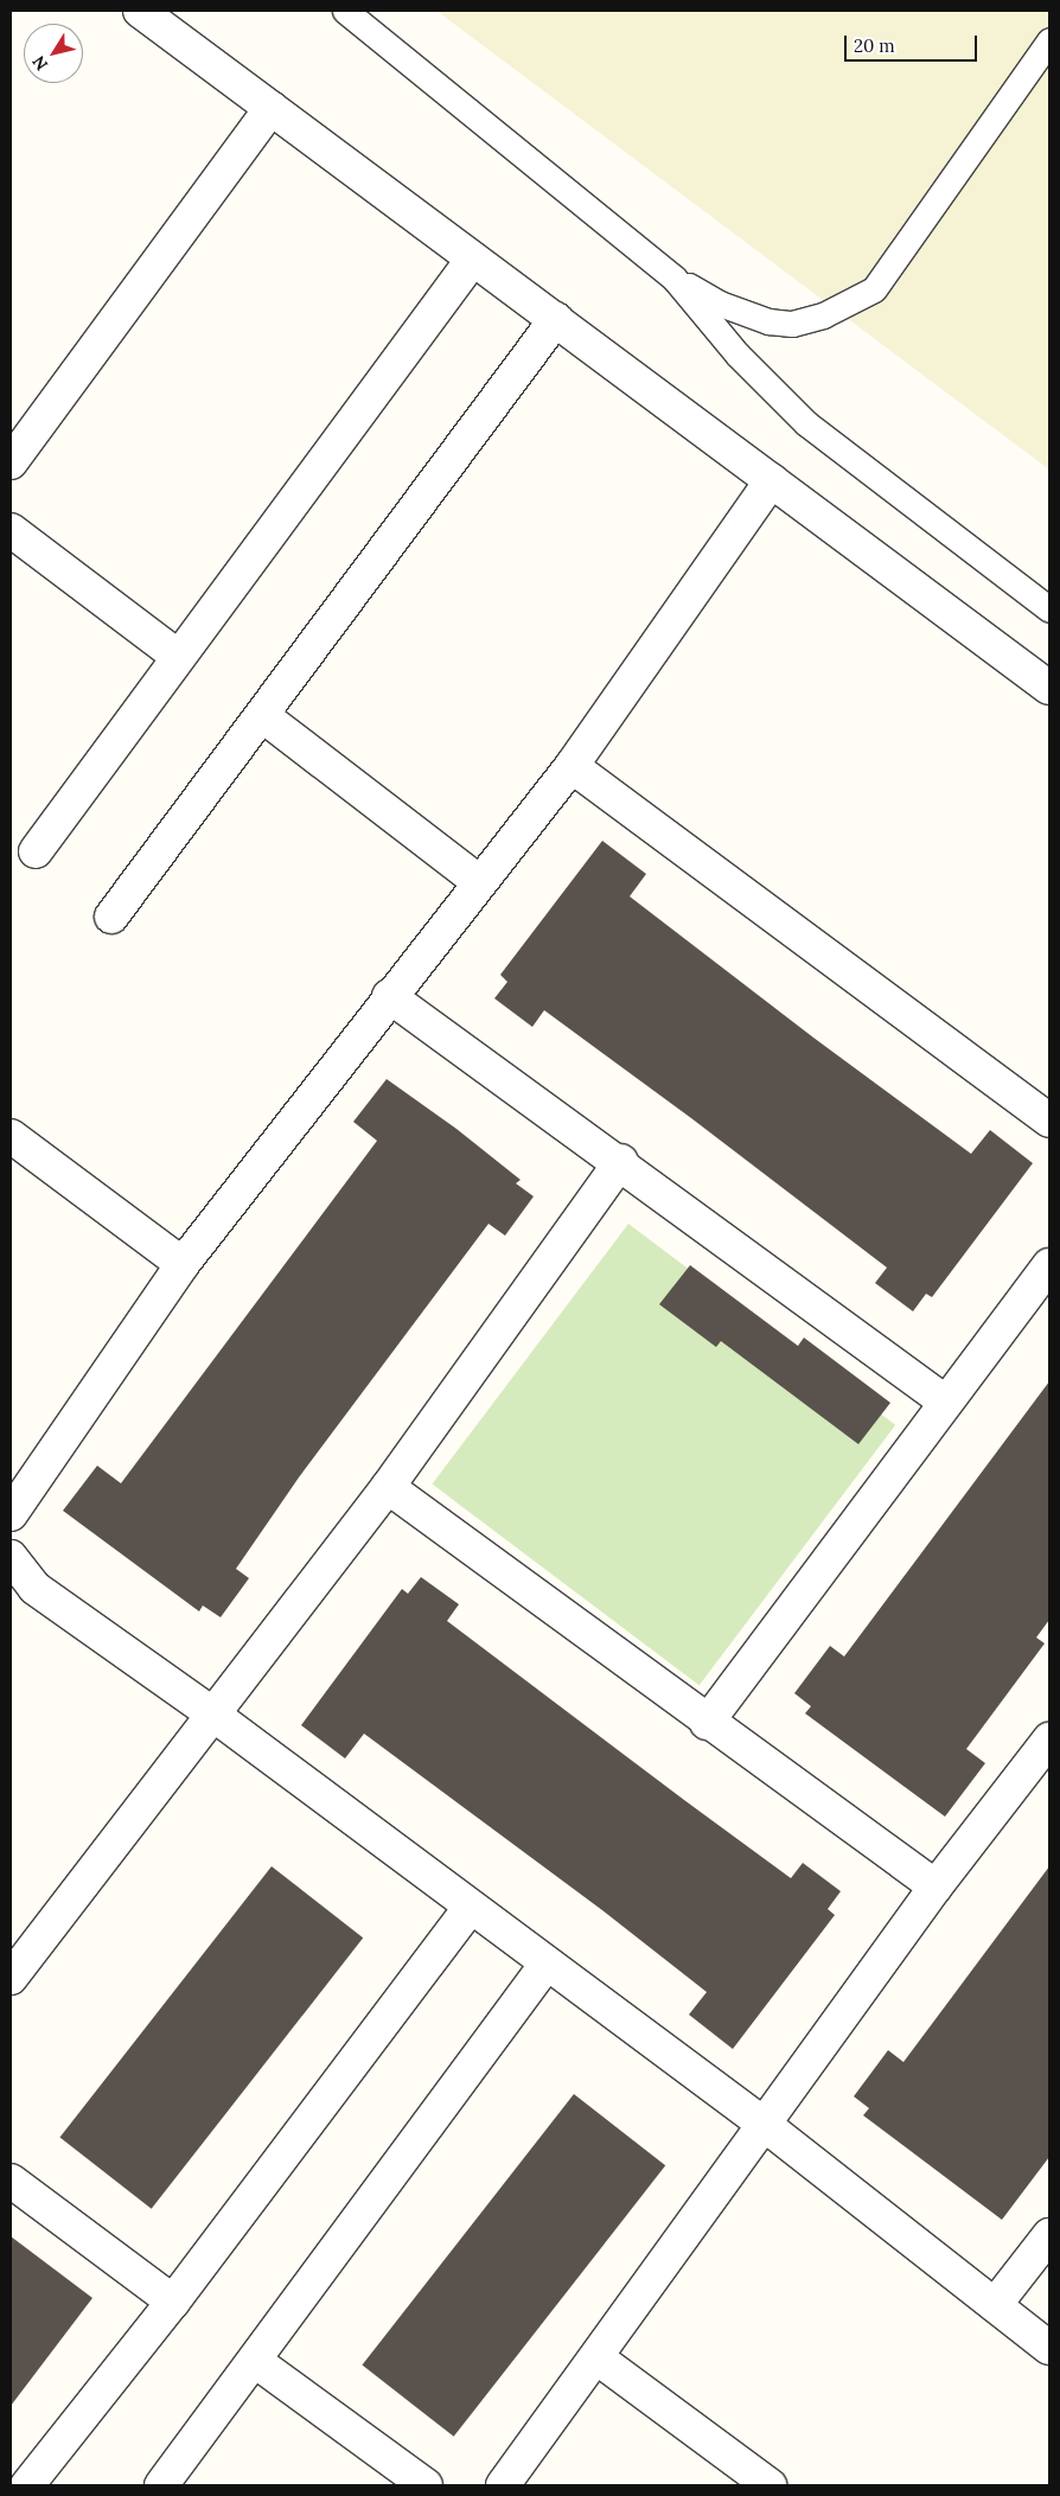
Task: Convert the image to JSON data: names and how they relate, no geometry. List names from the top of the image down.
{
  "scale_bar": "20 m",
  "north": "bottom left"
}
